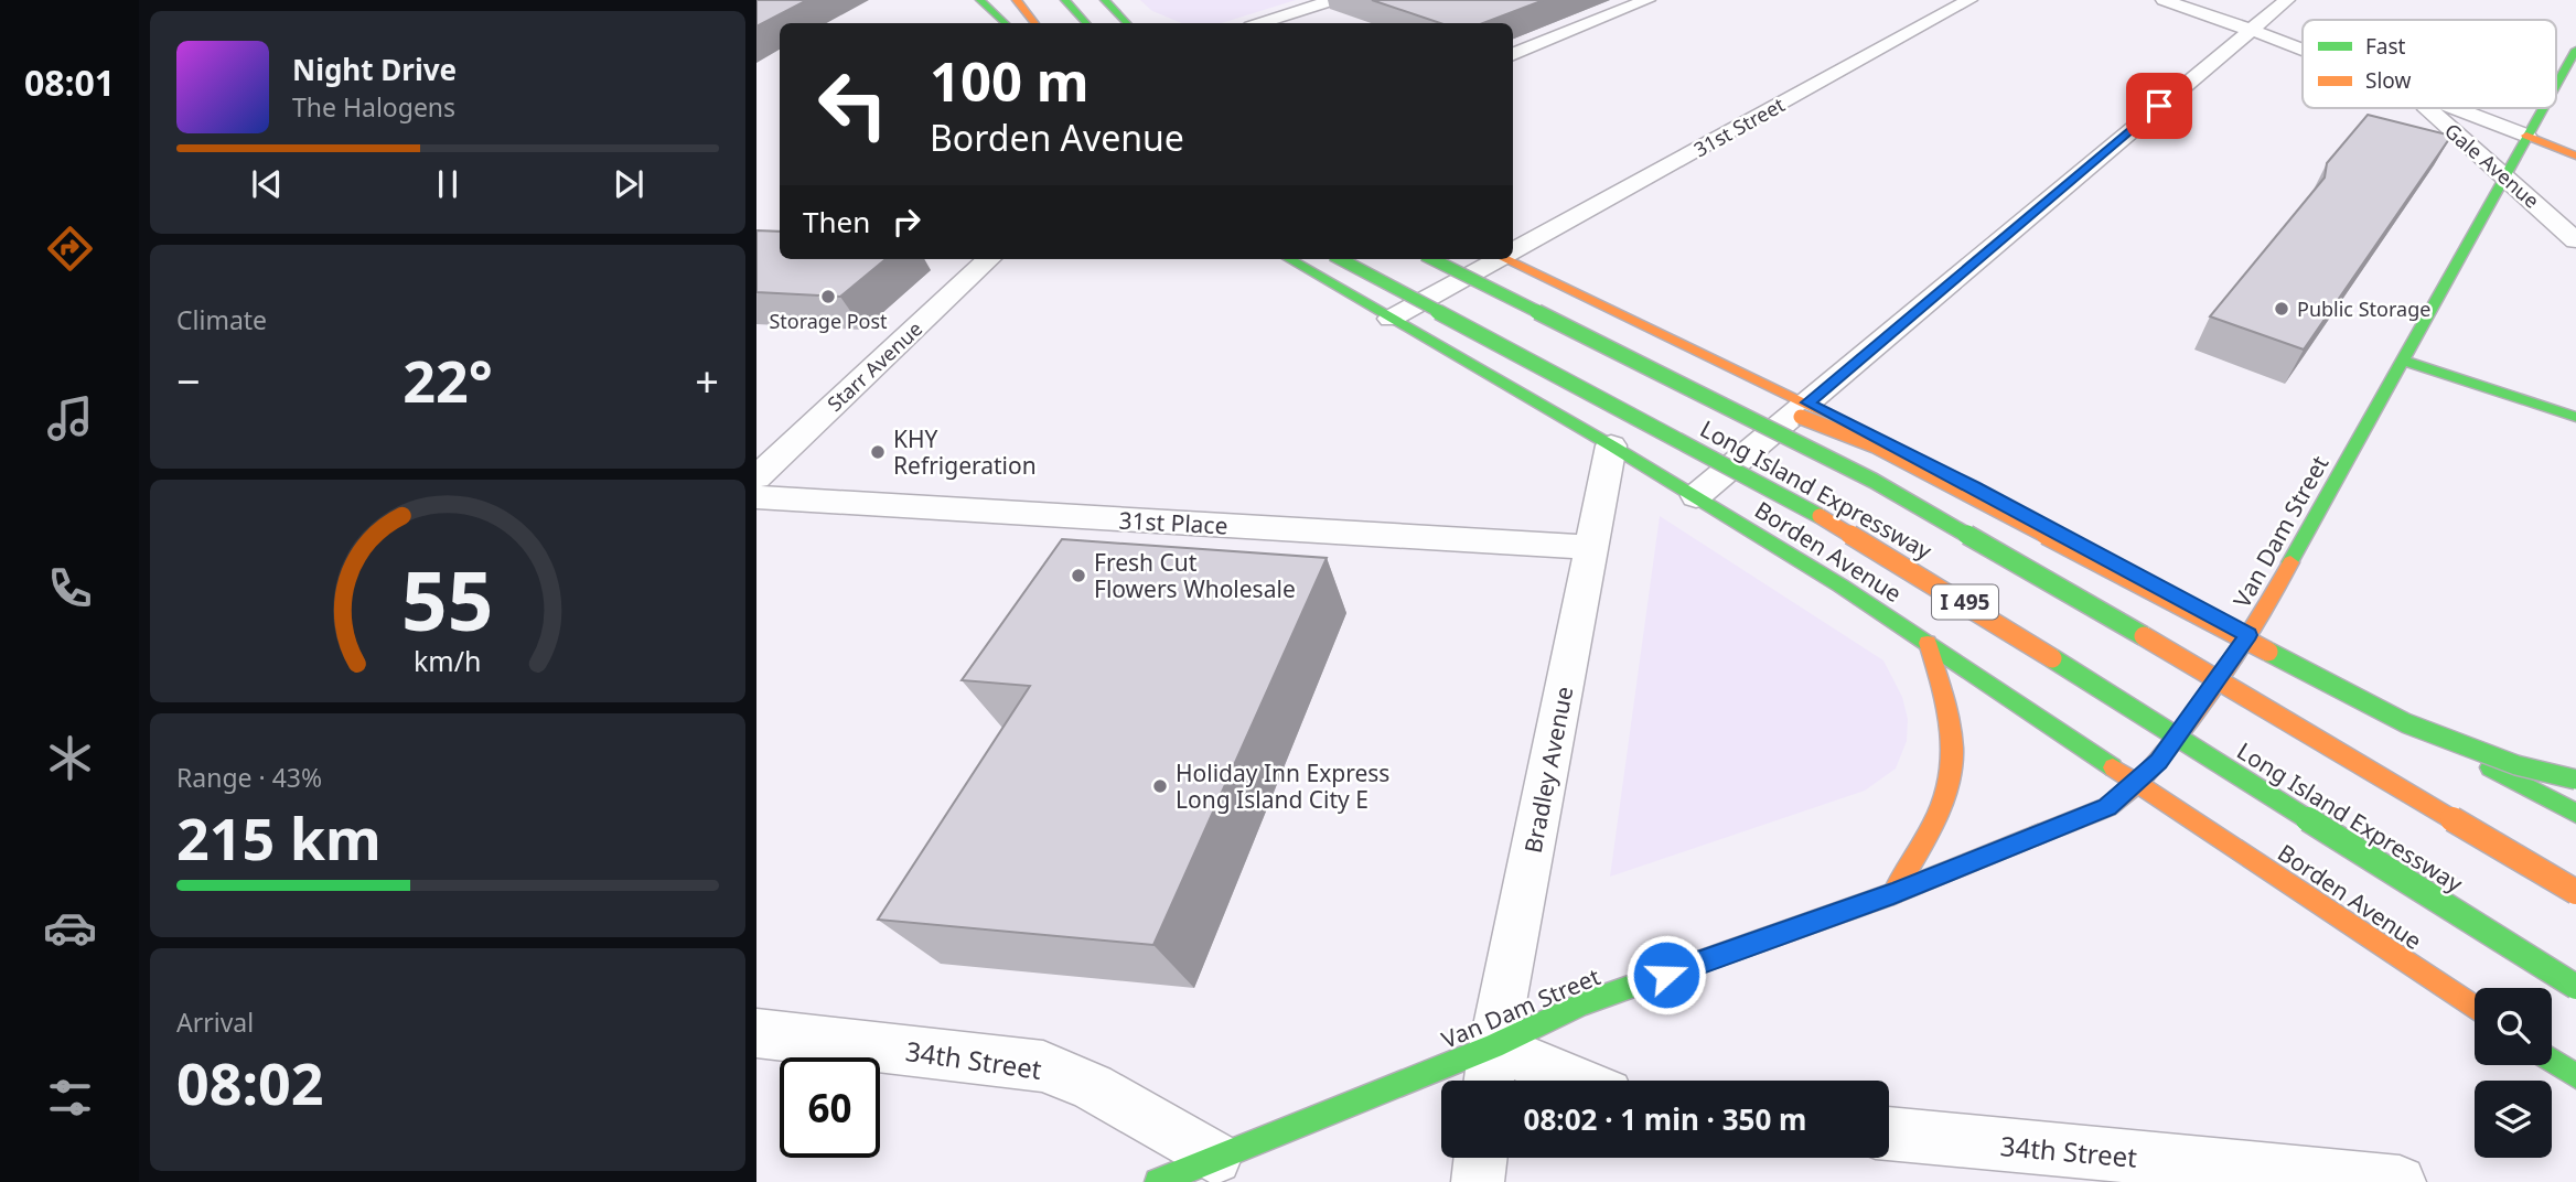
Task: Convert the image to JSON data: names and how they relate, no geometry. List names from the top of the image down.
{
  "streets": {
    "main road": [
      "Long Island Expressway",
      "Van Dam Street",
      "Borden Avenue",
      "I 495"
    ],
    "street": [
      "31st Street",
      "Gale Avenue",
      "Starr Avenue",
      "31st Place",
      "Bradley Avenue",
      "34th Street"
    ]
  },
  "crossings": [
    ["31st Street", "Borden Avenue"],
    ["Gale Avenue", "Van Dam Street"],
    ["31st Place", "Bradley Avenue"],
    ["Van Dam Street", "Borden Avenue"],
    ["Van Dam Street", "Bradley Avenue"],
    ["Van Dam Street", "34th Street"],
    ["Borden Avenue", "Bradley Avenue"]
  ],
  "places": [
    "Storage Post",
    "Public Storage",
    "KHY Refrigeration",
    "Fresh Cut Flowers Wholesale",
    "Holiday Inn Express Long Island City E"
  ],
  "legend": ["Fast", "Slow"],
  "page": {
    "tabs": "08:01",
    "turn": ["100 m", "Borden Avenue"],
    "song": ["Night Drive", "The Halogens"],
    "then": "Then",
    "tile": [
      "Climate",
      ["Range · 43%", "215 km"],
      ["Arrival", "08:02"]
    ],
    "heat": ["−", "22°", "+"],
    "limit": "60",
    "trip": "08:02 · 1 min · 350 m",
    "gauge": ["55", "km/h"]
  }
}
